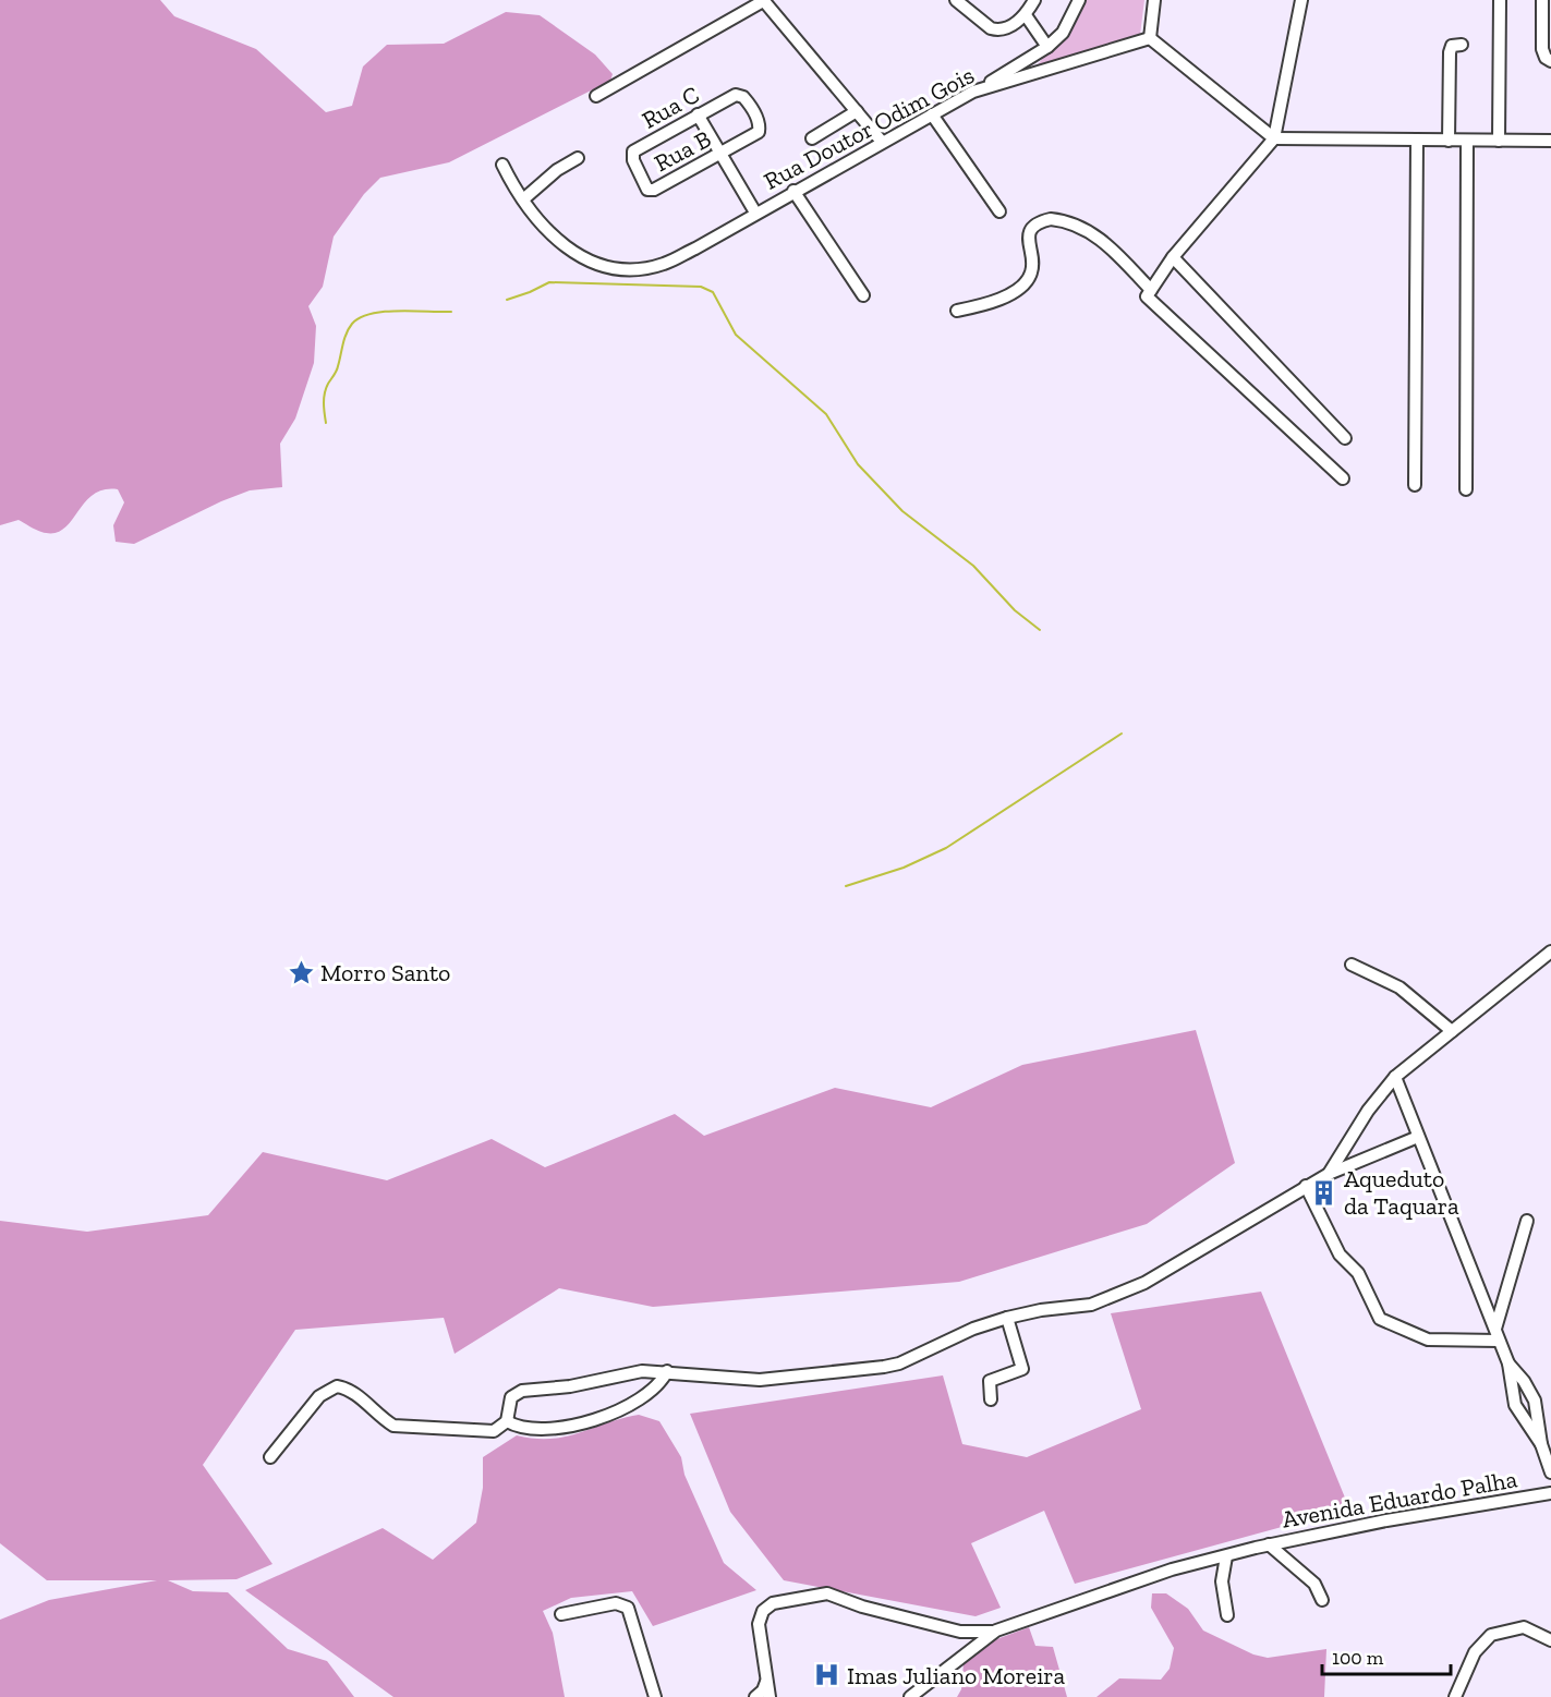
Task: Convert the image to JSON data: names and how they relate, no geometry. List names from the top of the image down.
{
  "streets": {
    "street": [
      "Rua C",
      "Rua Doutor Odim Gois",
      "Rua B",
      "Avenida Eduardo Palha"
    ]
  },
  "crossings": [
    ["Rua C", "Rua B"]
  ],
  "places": {
    "place": ["Morro Santo"],
    "building": ["Aqueduto da Taquara"],
    "hospital": ["Imas Juliano Moreira"]
  },
  "scale_bar": "100 m"
}
